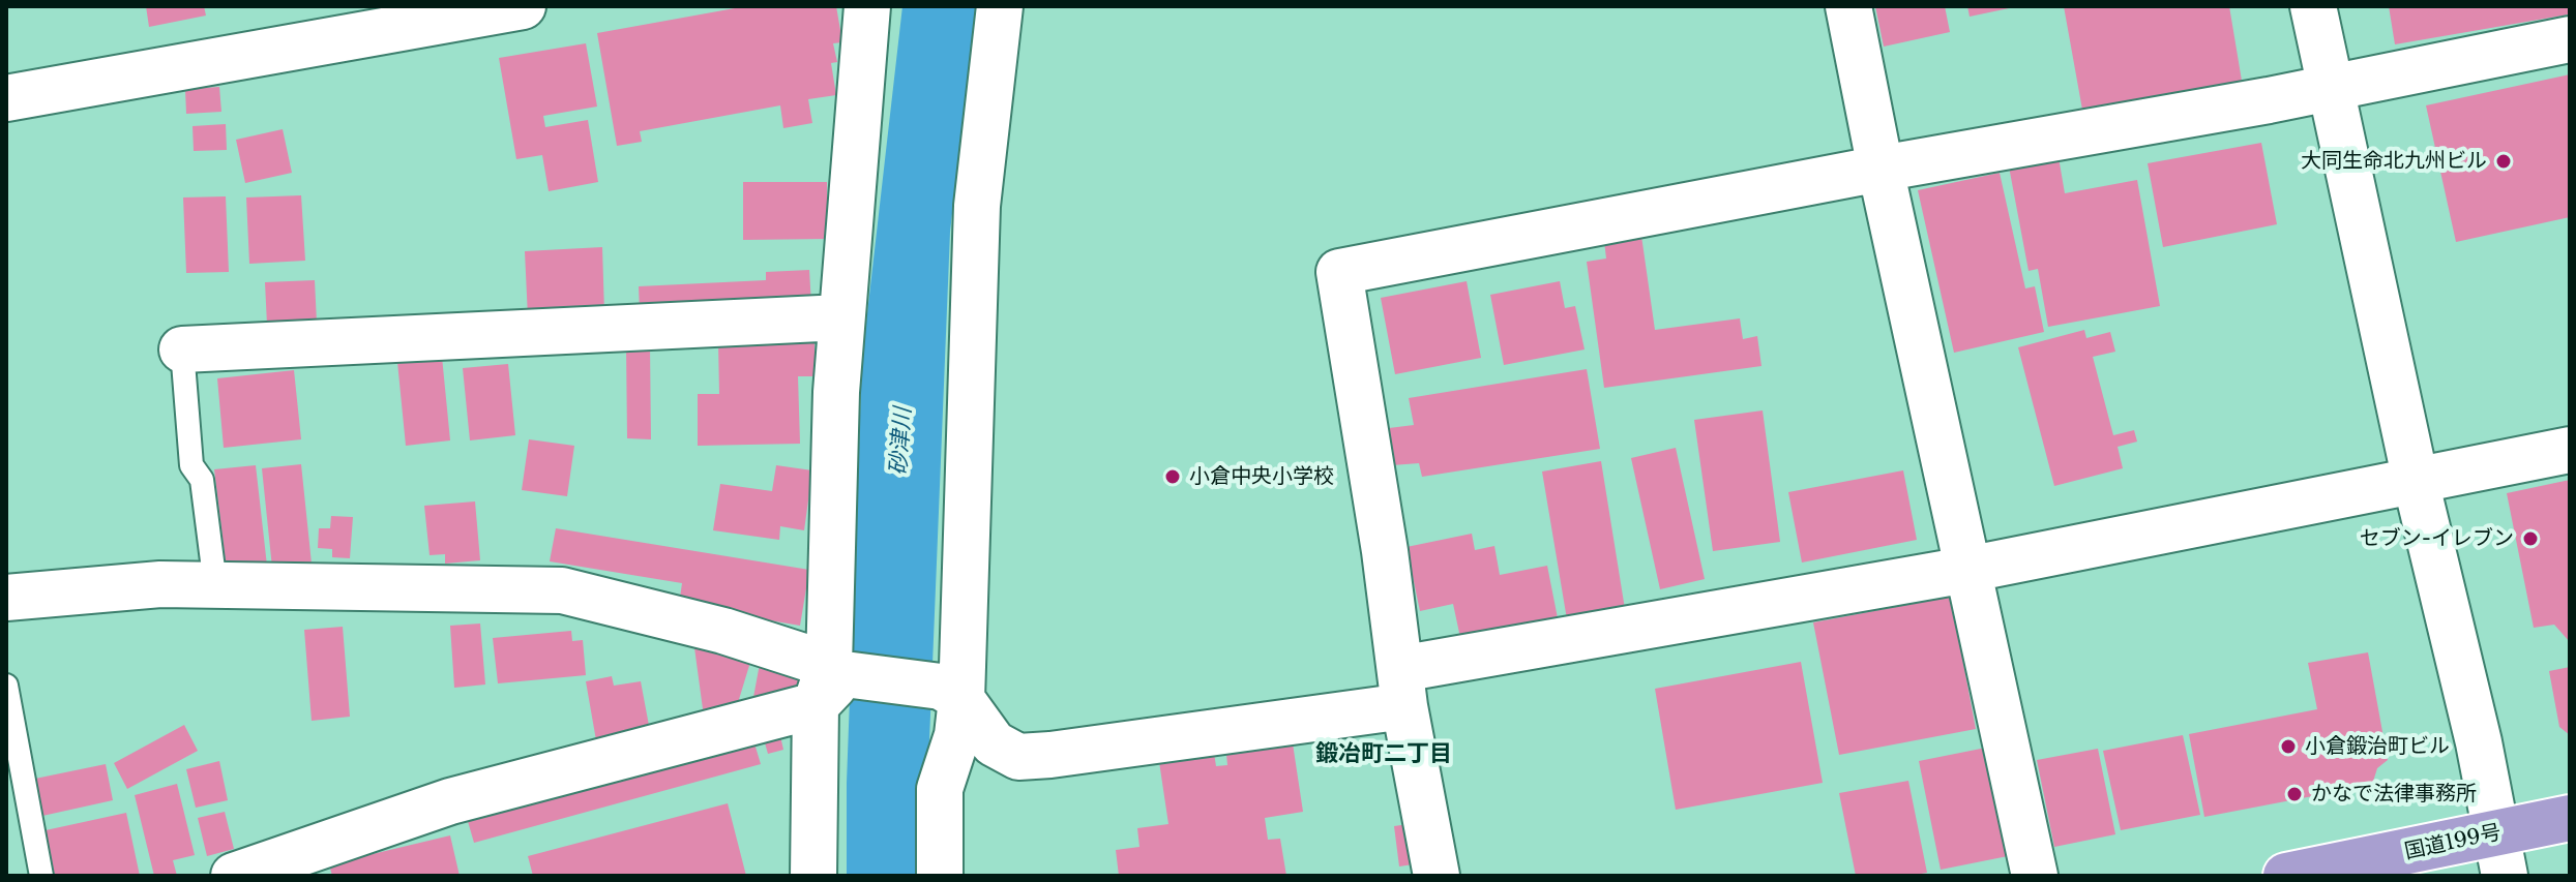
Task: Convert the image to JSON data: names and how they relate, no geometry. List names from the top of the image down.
{
  "streets": {
    "highway": ["国道199号"]
  },
  "districts": ["鍛冶町二丁目"],
  "water": ["砂津川"],
  "places": [
    "大同生命北九州ビル",
    "小倉中央小学校",
    "セブン-イレブン",
    "小倉鍛治町ビル",
    "かなで法律事務所"
  ]
}
